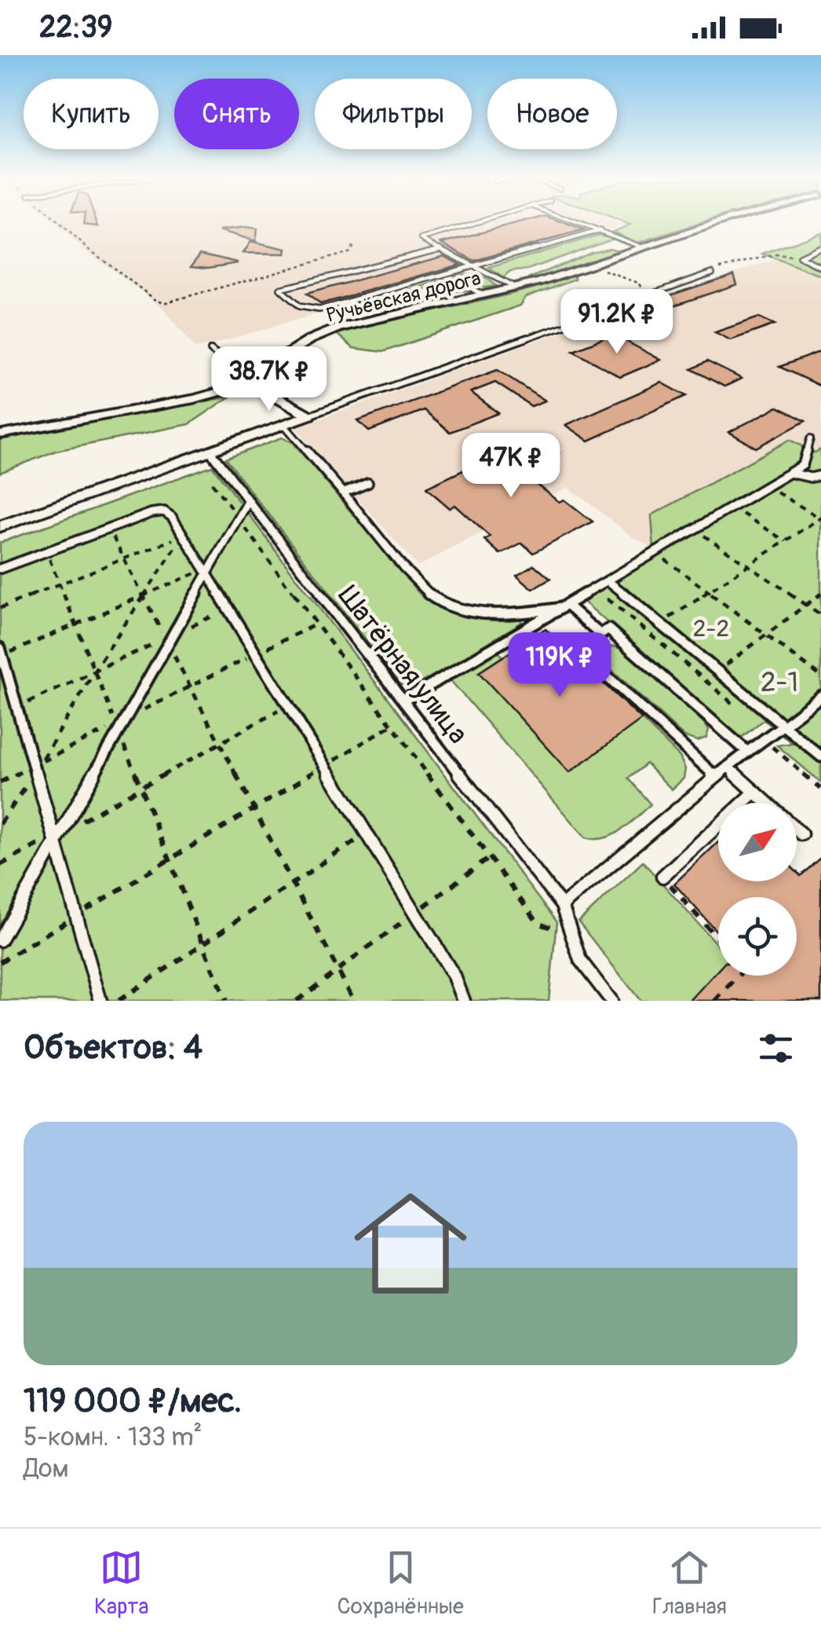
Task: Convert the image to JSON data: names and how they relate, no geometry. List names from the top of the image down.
{
  "streets": {
    "street": ["Ручьёвская дорога"],
    "lane": ["Шатёрная улица"]
  },
  "parks": ["2-2", "2-1"],
  "north": "top right",
  "page": {
    "status": "22:39",
    "chip": [
      "Купить",
      "Снять",
      "Фильтры",
      "Новое"
    ],
    "price": [
      "91.2K ₽",
      "38.7K ₽",
      "47K ₽",
      "119K ₽"
    ],
    "heading": "Объектов: 4",
    "list": [
      {
        "name": "119 000 ₽/мес.",
        "note": "5-комн. · 133 m² · Дом"
      }
    ],
    "tabs": ["Карта", "Сохранённые", "Главная"]
  }
}
